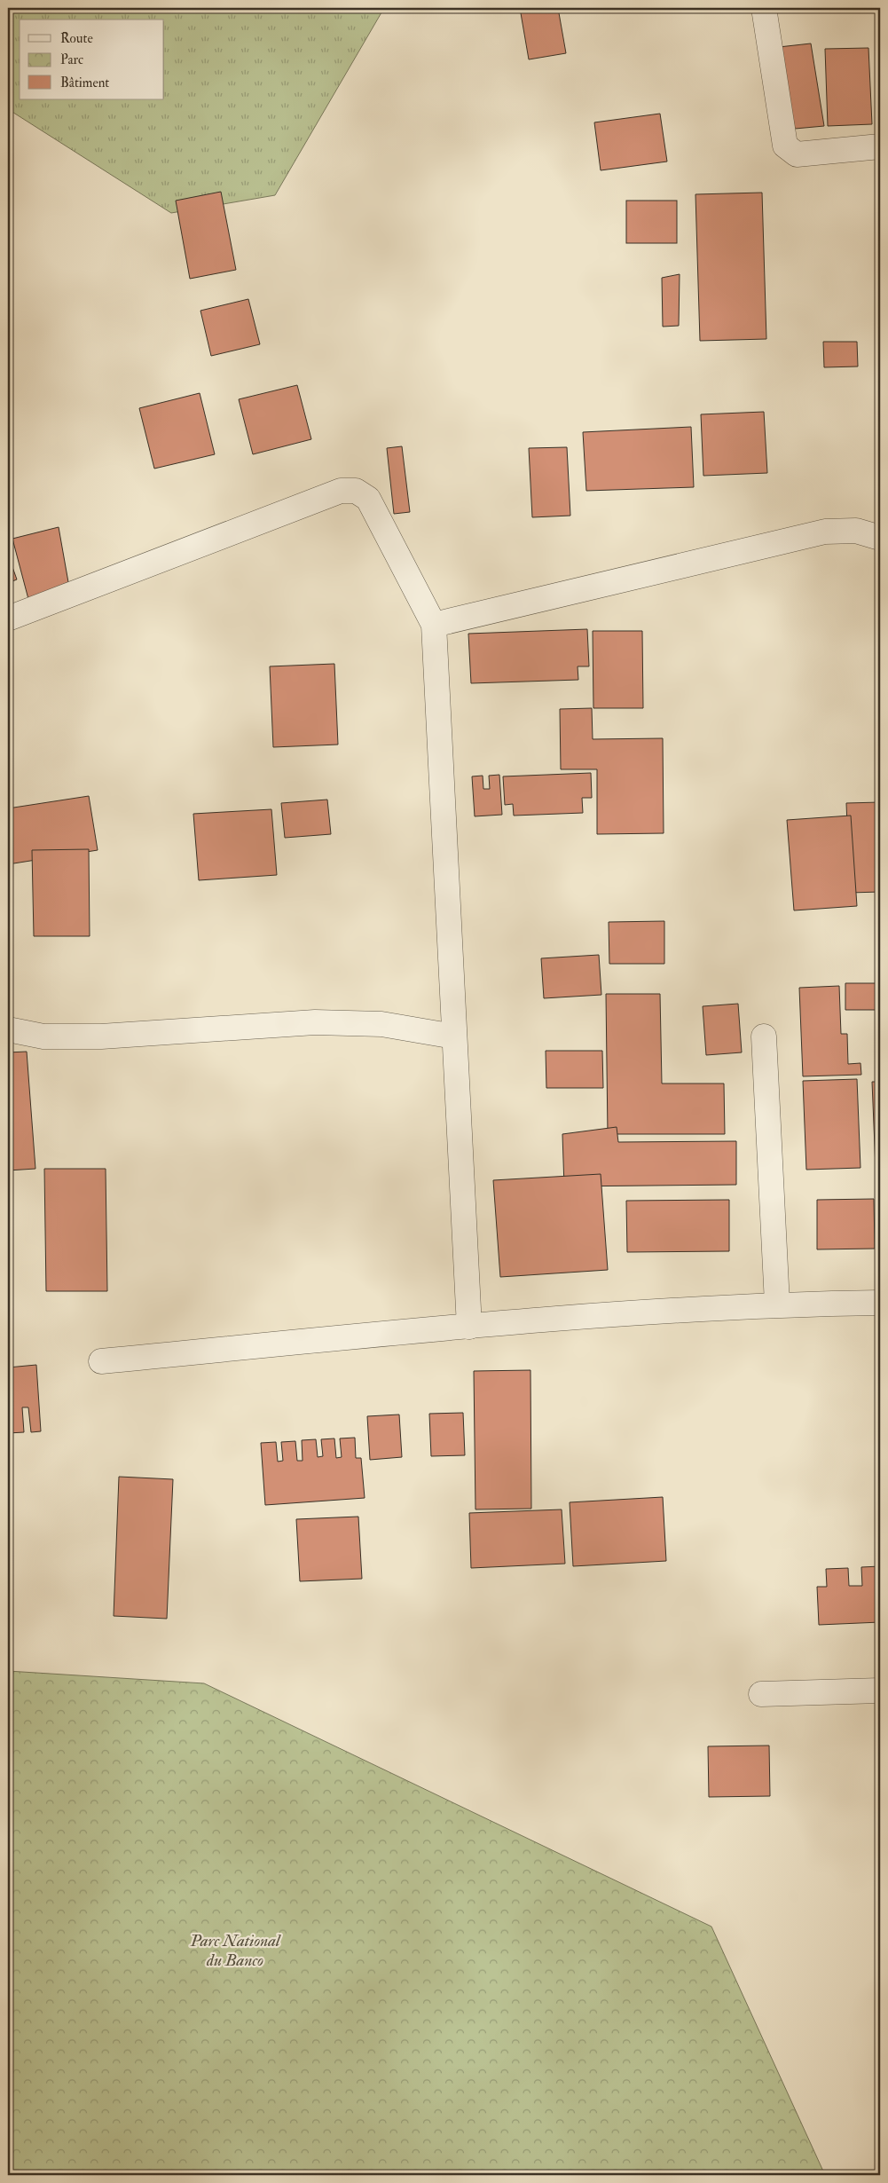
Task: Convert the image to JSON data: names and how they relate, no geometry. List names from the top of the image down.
{
  "parks": ["Parc National du Banco"],
  "legend": ["Route", "Parc", "Bâtiment"]
}
